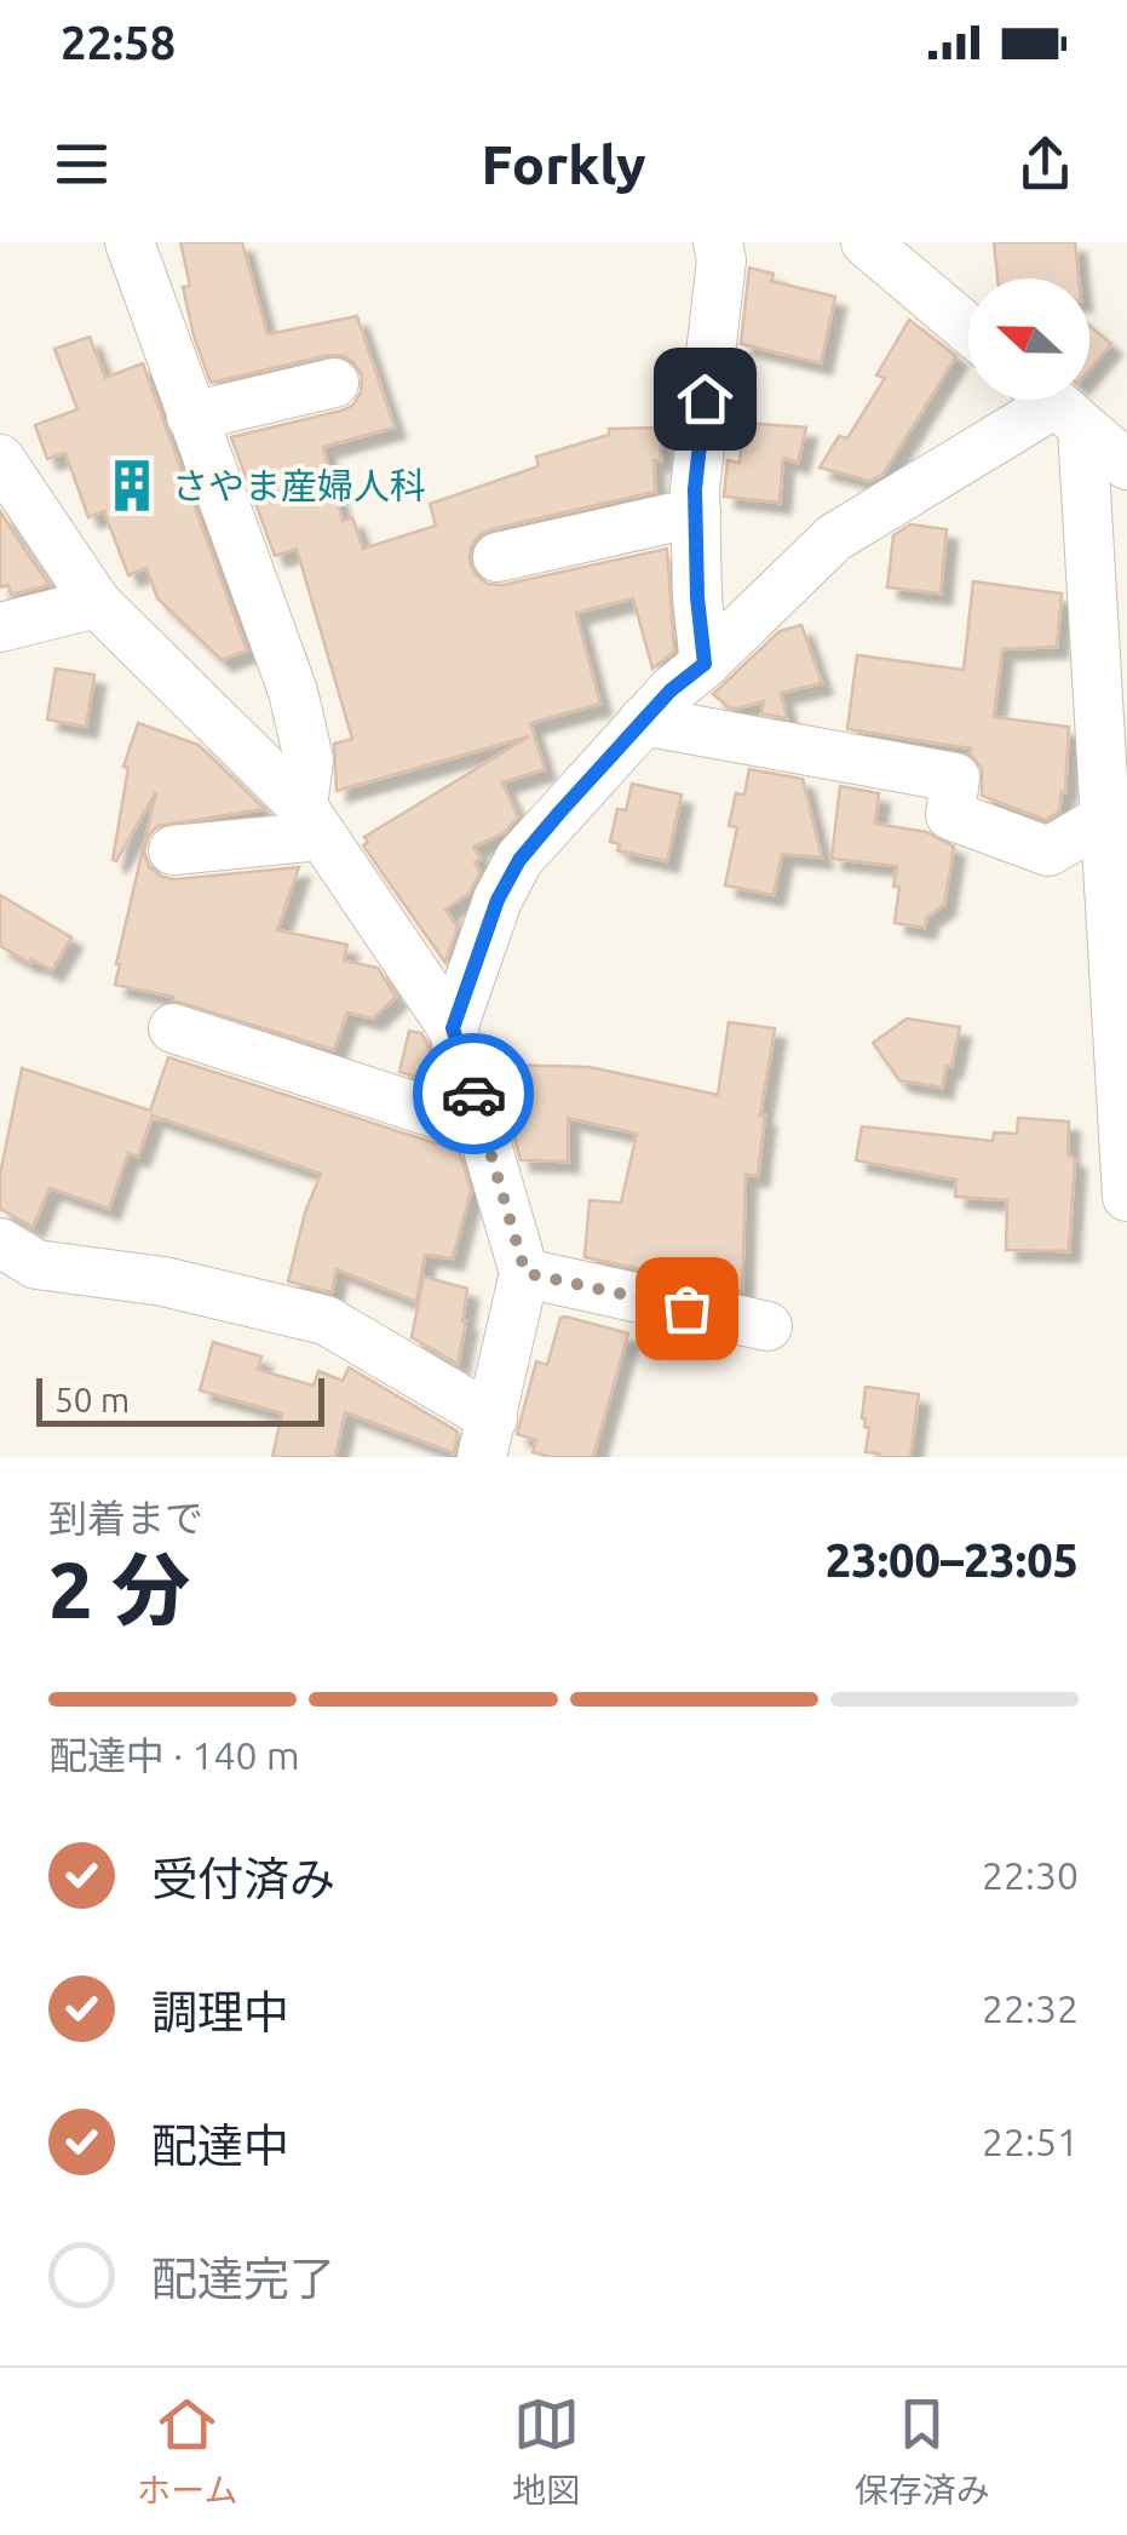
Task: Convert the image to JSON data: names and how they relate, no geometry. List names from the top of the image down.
{
  "places": {
    "building": ["さやま産婦人科"]
  },
  "scale_bar": "50 m",
  "north": "left",
  "page": {
    "status": "22:58",
    "header": "Forkly",
    "scale": "50 m",
    "heading": ["2 分", "到着まで", "23:00–23:05"],
    "bar": "配達中 · 140 m",
    "list": [
      ["受付済み", "22:30"],
      ["調理中", "22:32"],
      ["配達中", "22:51"],
      "配達完了"
    ],
    "tabs": ["ホーム", "地図", "保存済み"]
  }
}
